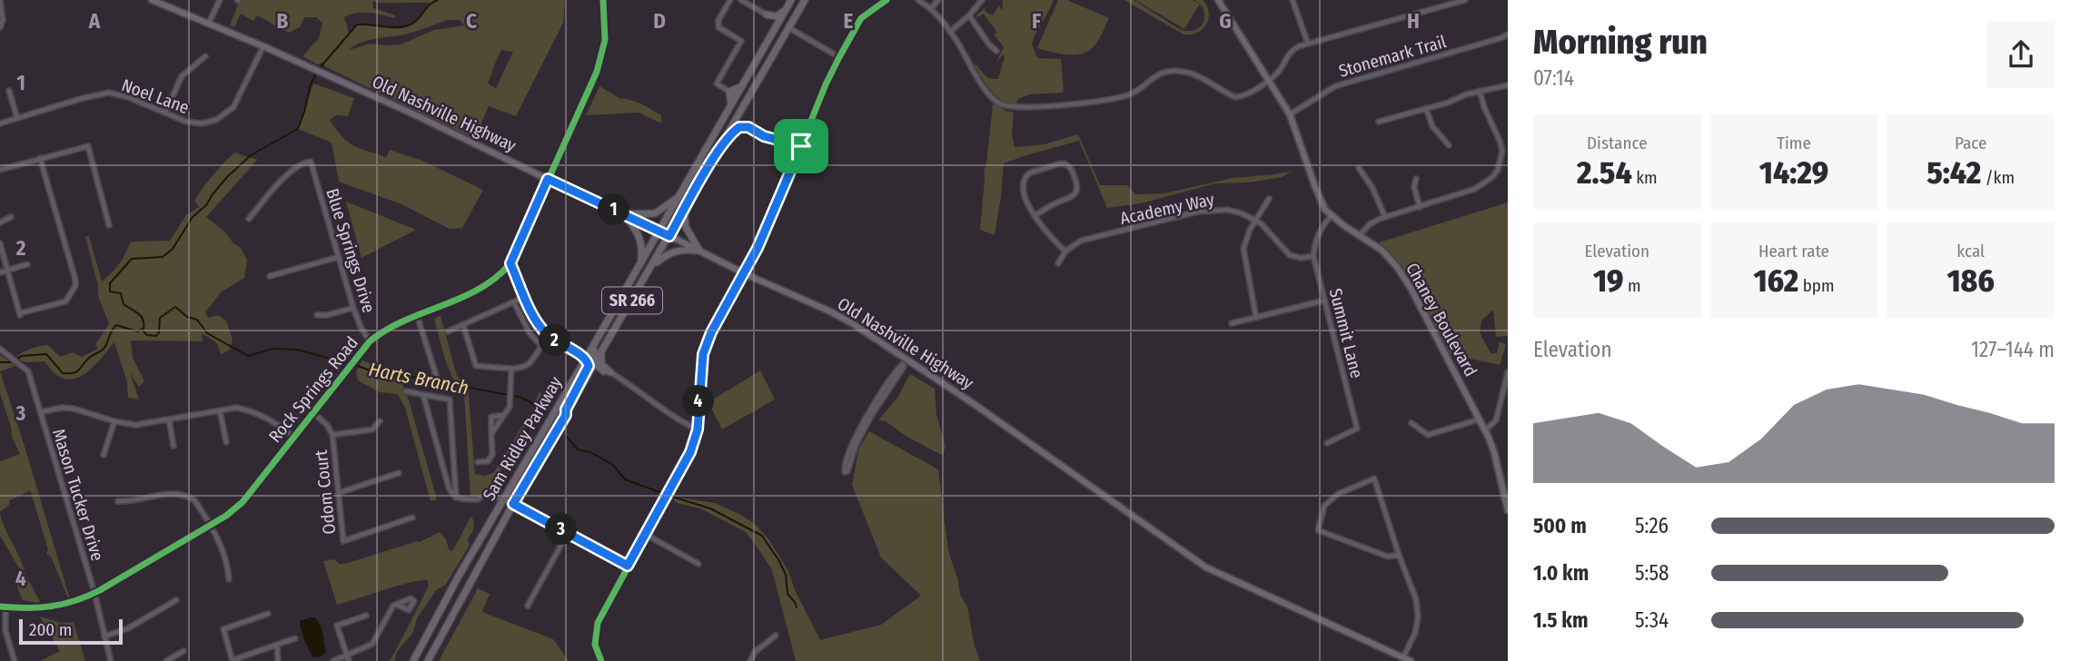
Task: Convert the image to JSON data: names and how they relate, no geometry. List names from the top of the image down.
{
  "streets": {
    "main road": ["SR 266", "Sam Ridley Parkway"],
    "street": [
      "Stonemark Trail",
      "Noel Lane",
      "Old Nashville Highway",
      "Academy Way",
      "Blue Springs Drive",
      "Chaney Boulevard",
      "Summit Lane",
      "Rock Springs Road",
      "Odom Court",
      "Mason Tucker Drive"
    ]
  },
  "crossings": [
    ["Stonemark Trail", "Chaney Boulevard"],
    ["Noel Lane", "Old Nashville Highway"],
    ["Old Nashville Highway", "Rock Springs Road"],
    ["Old Nashville Highway", "Sam Ridley Parkway"],
    ["Academy Way", "Summit Lane"],
    ["Blue Springs Drive", "Rock Springs Road"],
    ["Chaney Boulevard", "Summit Lane"],
    ["Rock Springs Road", "Odom Court"],
    ["Rock Springs Road", "Mason Tucker Drive"]
  ],
  "water": ["Harts Branch"],
  "scale_bar": "200 m",
  "page": {
    "heading": ["Morning run", "07:14"],
    "stats": [
      ["Distance", "2.54 km"],
      ["Time", "14:29"],
      ["Pace", "5:42 /km"],
      ["Elevation", "19 m"],
      ["Heart rate", "162 bpm"],
      ["kcal", "186"]
    ],
    "pins": [
      "1",
      "2",
      "4",
      "3"
    ],
    "chart": ["Elevation", "127–144 m"],
    "list": [
      {
        "name": "500 m",
        "note": "5:26"
      },
      {
        "name": "1.0 km",
        "note": "5:58"
      },
      {
        "name": "1.5 km",
        "note": "5:34"
      }
    ],
    "scale": "200 m"
  },
  "grid": {
    "columns": [
      "A",
      "B",
      "C",
      "D",
      "E",
      "F",
      "G",
      "H"
    ],
    "rows": [
      "1",
      "2",
      "3",
      "4"
    ]
  }
}
